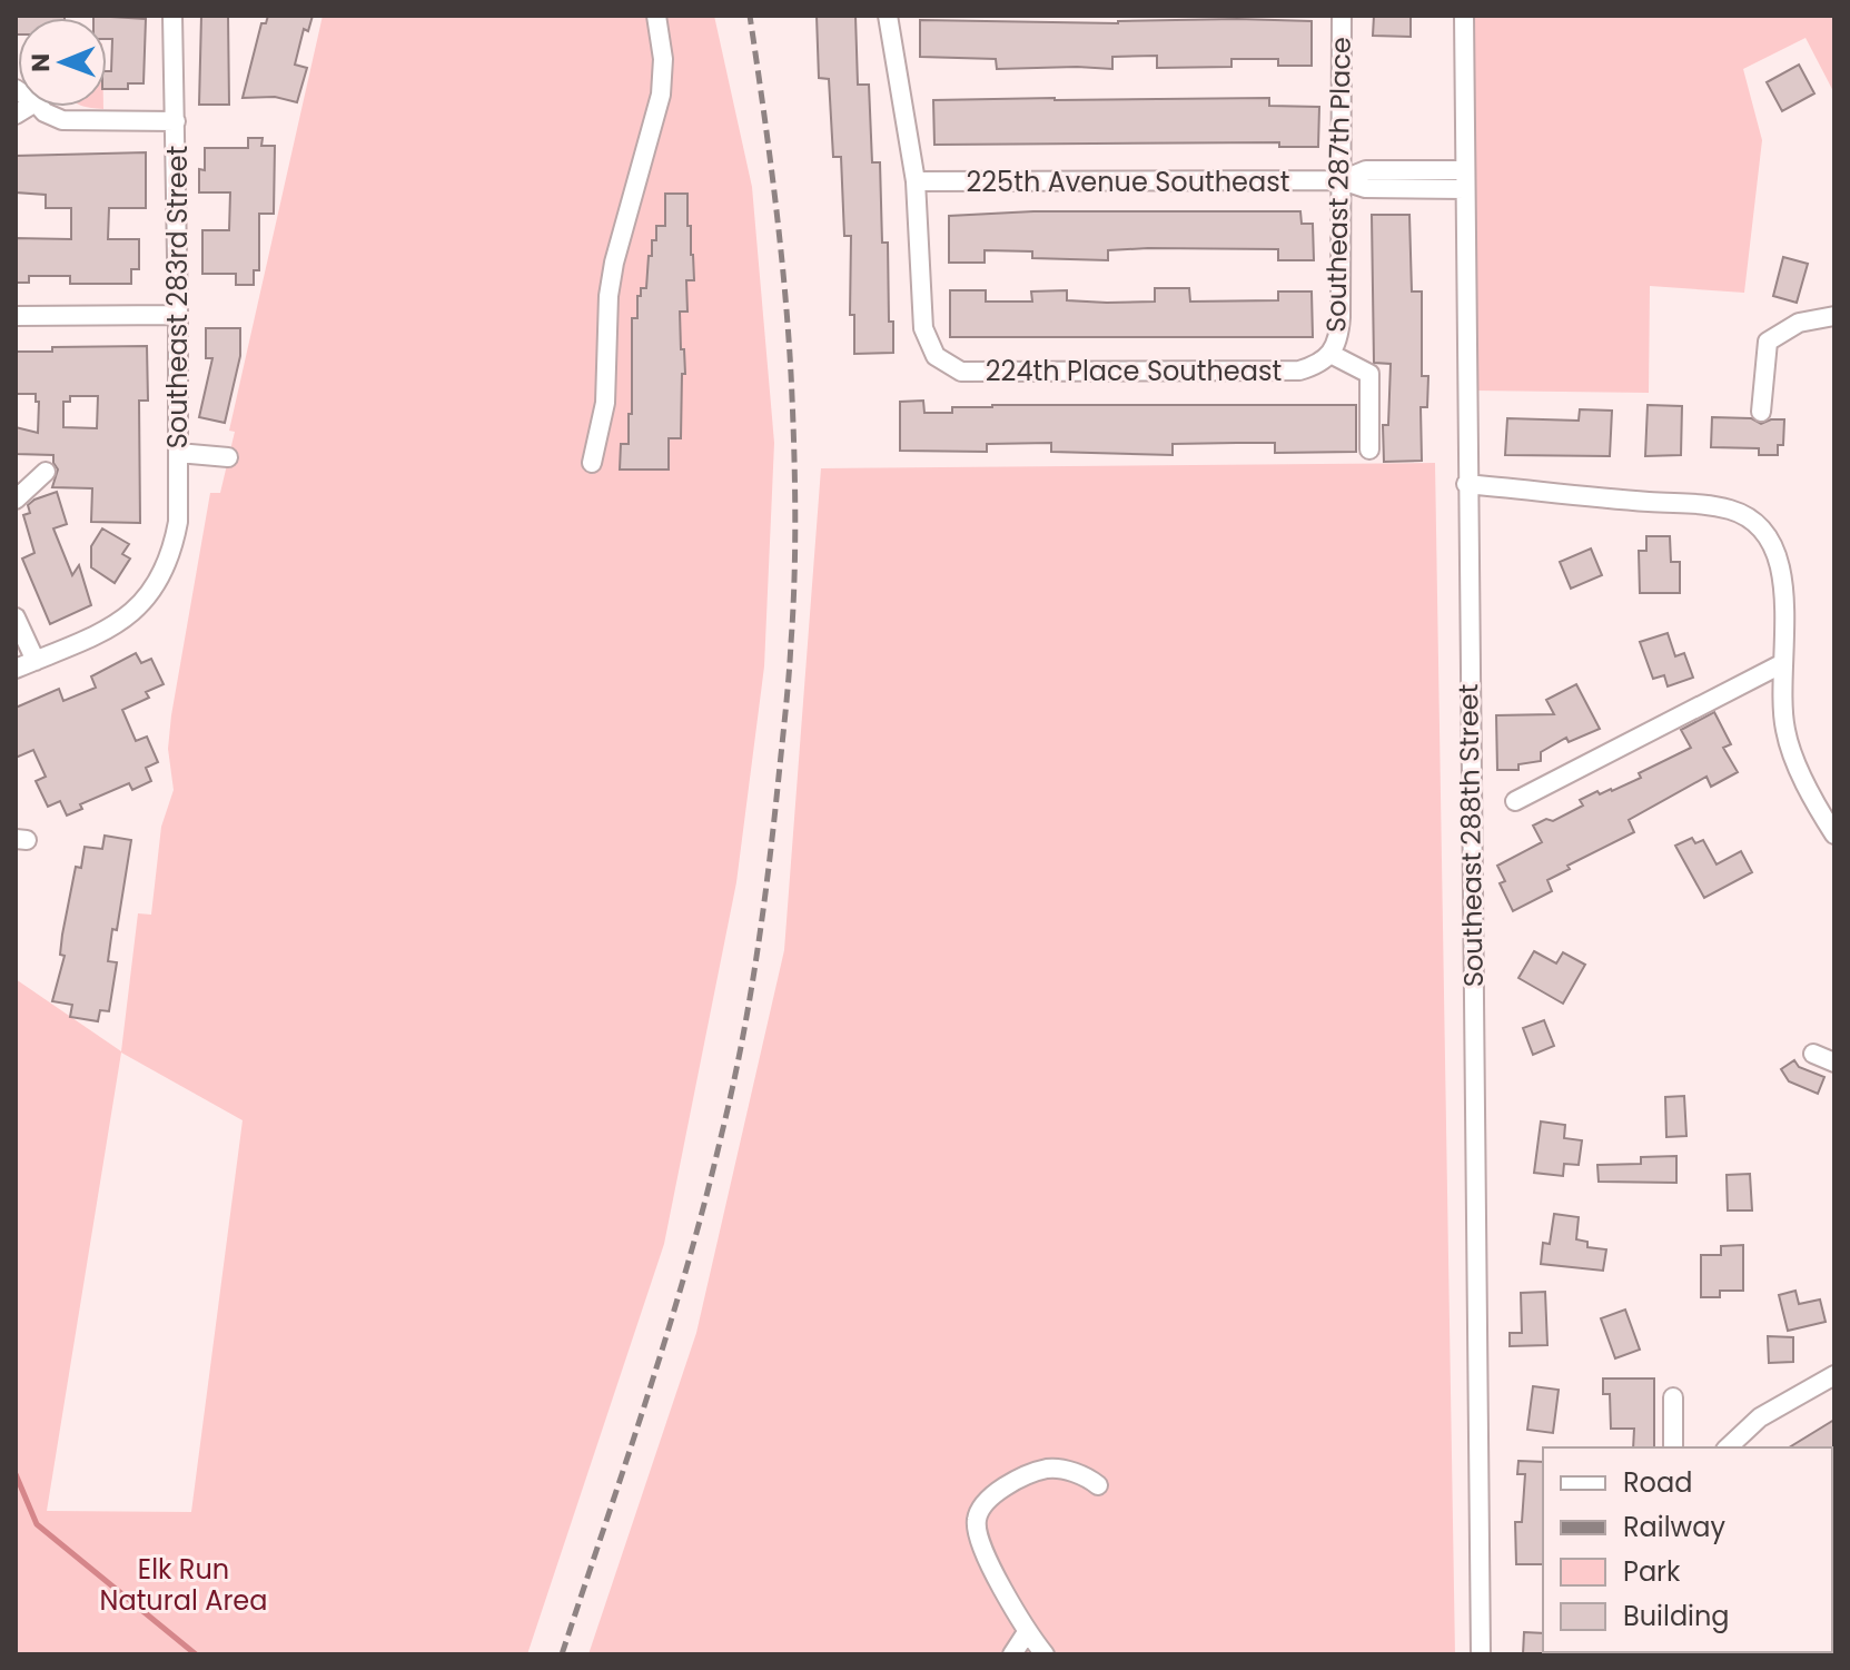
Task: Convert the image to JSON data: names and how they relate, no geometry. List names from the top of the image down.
{
  "streets": {
    "street": [
      "225th Avenue Southeast",
      "Southeast 287th Place",
      "Southeast 283rd Street",
      "224th Place Southeast",
      "Southeast 288th Street"
    ]
  },
  "crossings": [
    ["225th Avenue Southeast", "Southeast 287th Place"],
    ["225th Avenue Southeast", "224th Place Southeast"],
    ["225th Avenue Southeast", "Southeast 288th Street"],
    ["Southeast 287th Place", "224th Place Southeast"]
  ],
  "parks": ["Elk Run Natural Area"],
  "legend": [
    "Road",
    "Railway",
    "Park",
    "Building"
  ],
  "north": "left"
}
